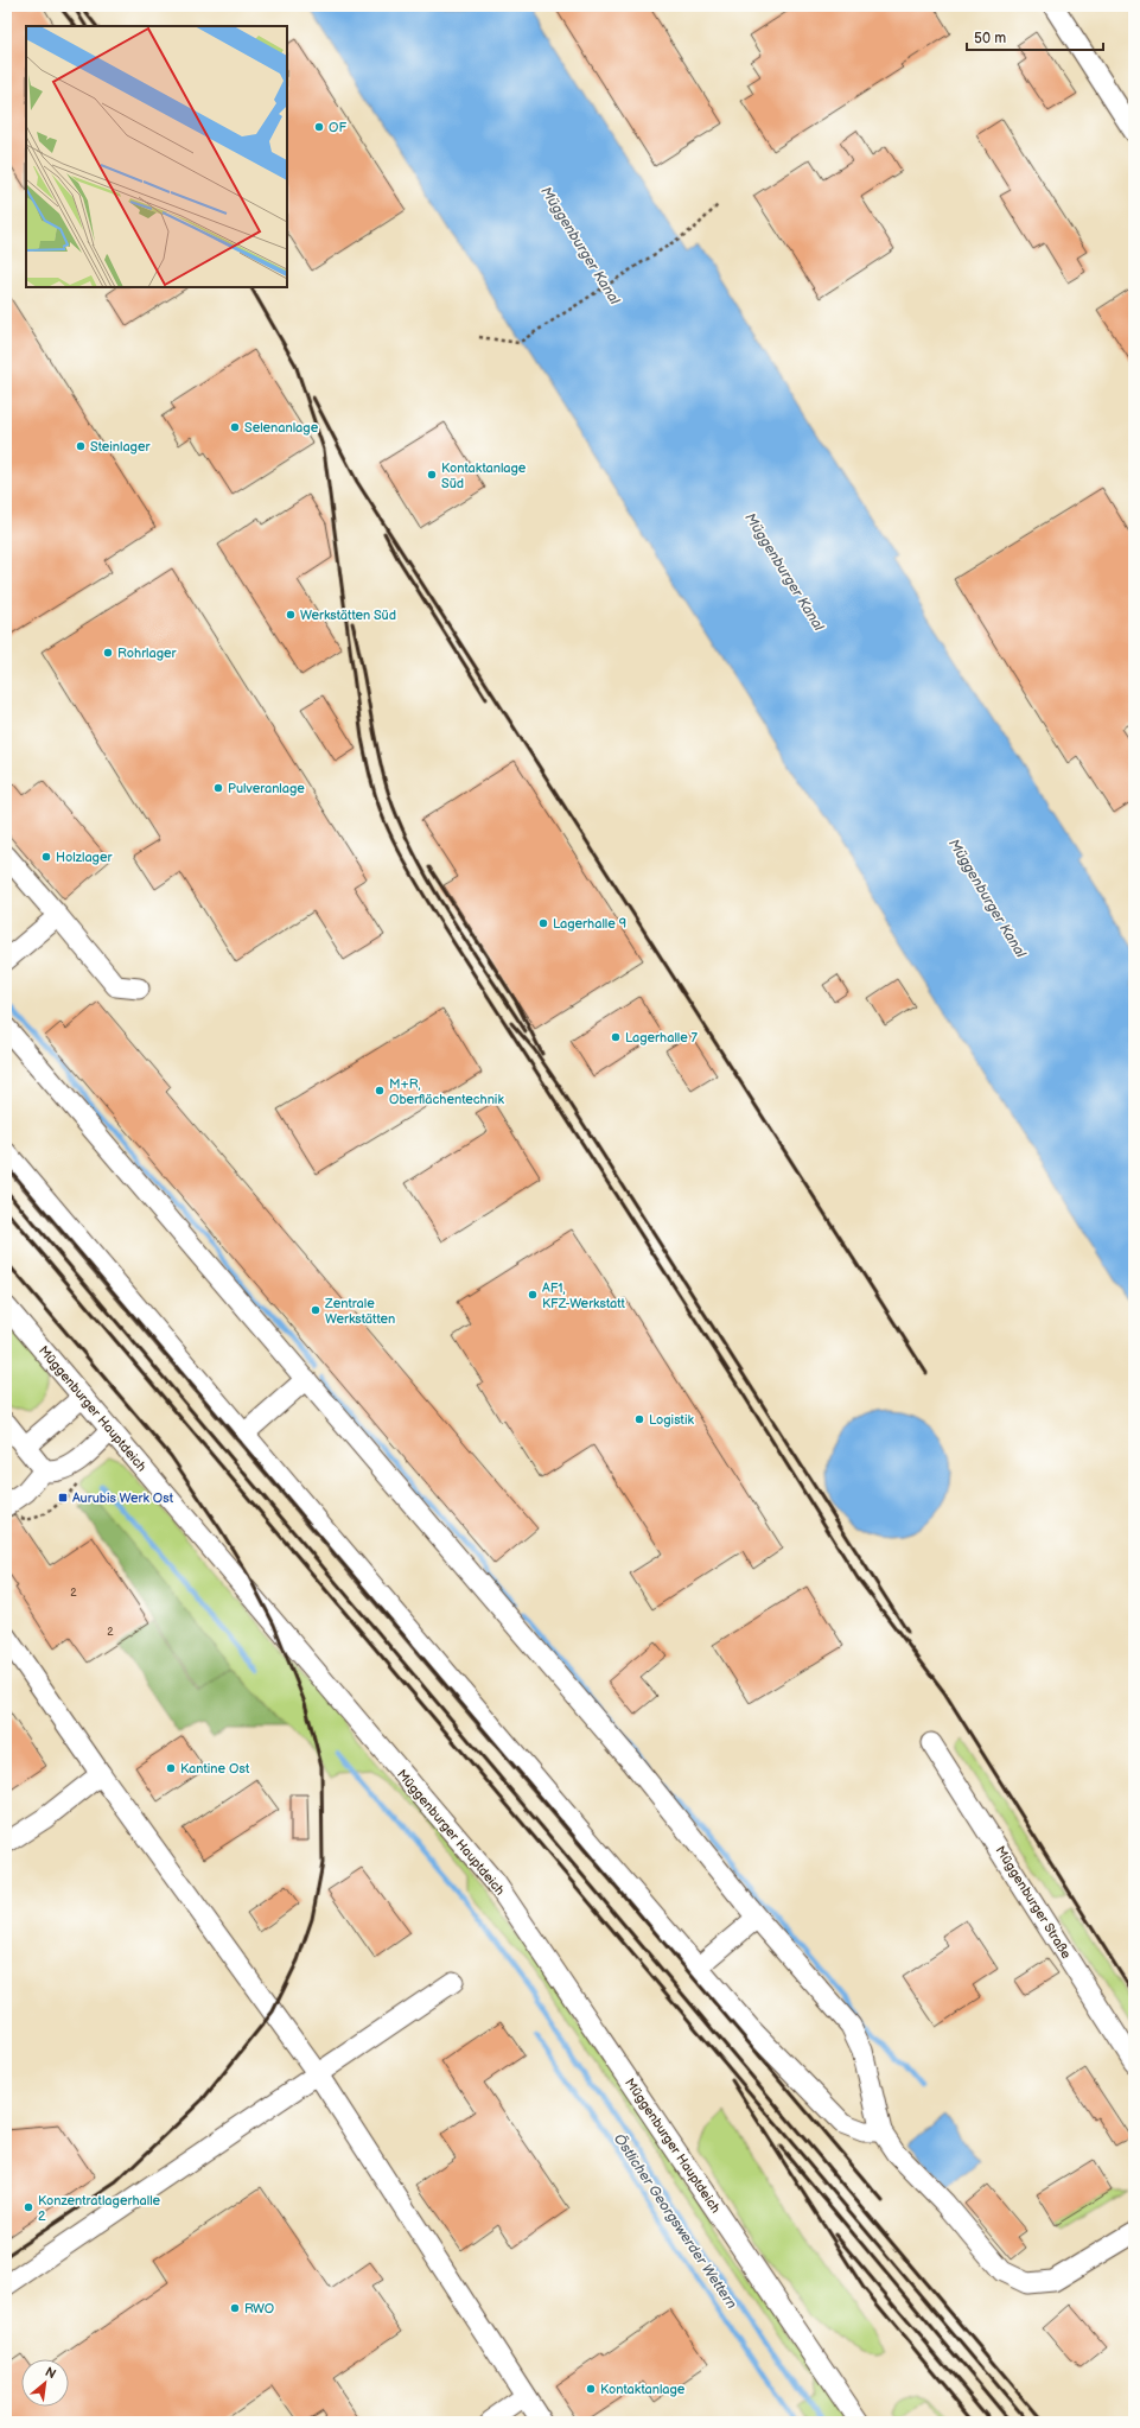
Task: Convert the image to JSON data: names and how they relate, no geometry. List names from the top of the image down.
{
  "streets": {
    "street": ["Müggenburger Hauptdeich", "Müggenburger Straße"]
  },
  "water": ["Müggenburger Kanal", "Östlicher Georgswerder Wettern"],
  "places": {
    "other": [
      "OF",
      "Selenanlage",
      "Steinlager",
      "Kontaktanlage Süd",
      "Werkstätten Süd",
      "Rohrlager",
      "Pulveranlage",
      "Holzlager",
      "Lagerhalle 9",
      "Lagerhalle 7",
      "M+R, Oberflächentechnik",
      "AF1, KFZ-Werkstatt",
      "Zentrale Werkstätten",
      "Logistik",
      "Kantine Ost",
      "Konzentratlagerhalle 2",
      "RWO",
      "Kontaktanlage"
    ],
    "transit": ["Aurubis Werk Ost"]
  },
  "house_numbers": ["2", "2"],
  "scale_bar": "50 m",
  "north": "top right"
}
